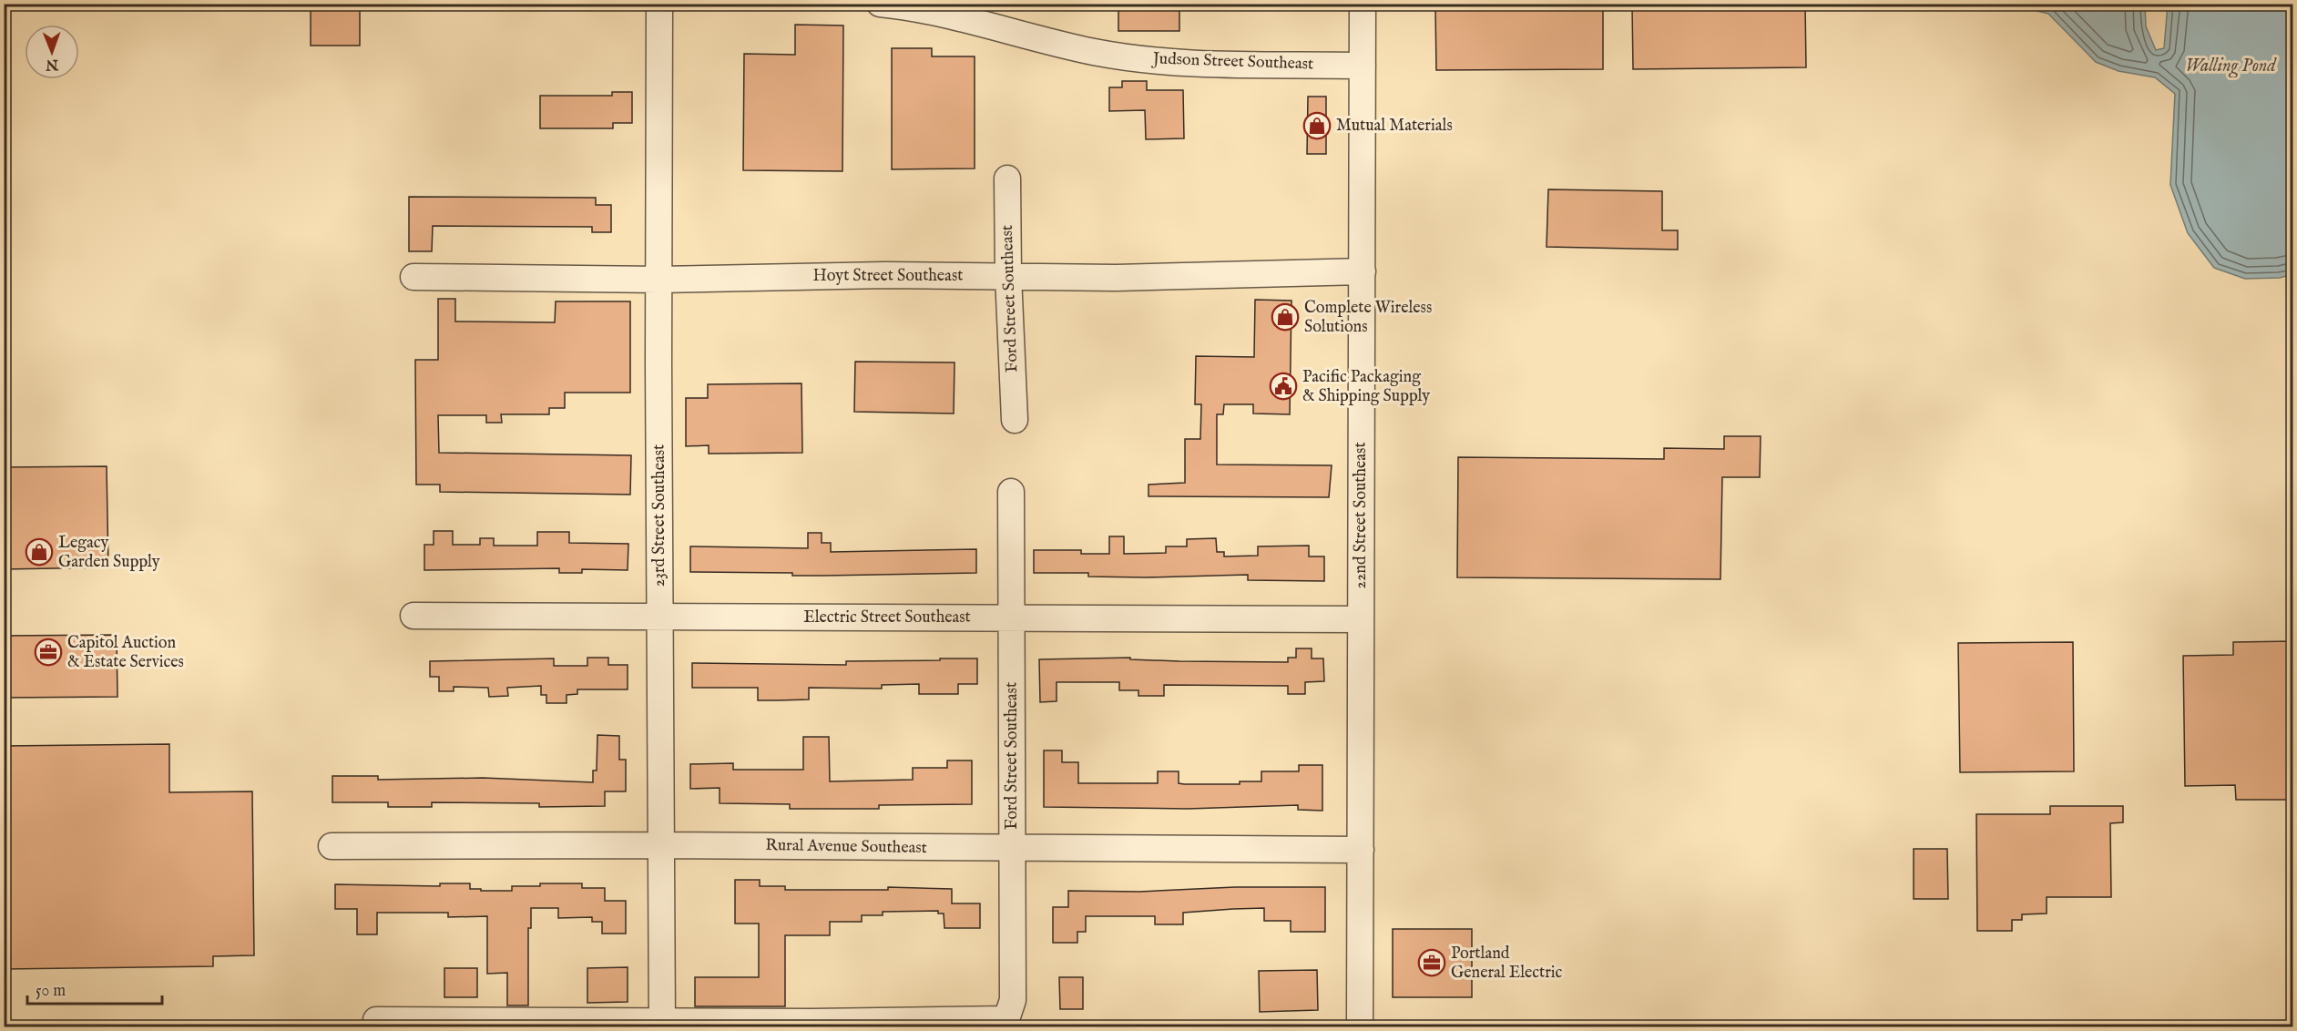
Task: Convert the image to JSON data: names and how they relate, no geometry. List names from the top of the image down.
{
  "streets": {
    "street": [
      "Judson Street Southeast",
      "Hoyt Street Southeast",
      "Ford Street Southeast",
      "23rd Street Southeast",
      "22nd Street Southeast",
      "Electric Street Southeast",
      "Rural Avenue Southeast"
    ]
  },
  "crossings": [
    ["Judson Street Southeast", "22nd Street Southeast"],
    ["Hoyt Street Southeast", "Ford Street Southeast"],
    ["Hoyt Street Southeast", "23rd Street Southeast"],
    ["Hoyt Street Southeast", "22nd Street Southeast"],
    ["Ford Street Southeast", "23rd Street Southeast"],
    ["Ford Street Southeast", "Electric Street Southeast"],
    ["Ford Street Southeast", "Rural Avenue Southeast"],
    ["23rd Street Southeast", "Electric Street Southeast"],
    ["23rd Street Southeast", "Rural Avenue Southeast"],
    ["22nd Street Southeast", "Electric Street Southeast"],
    ["22nd Street Southeast", "Rural Avenue Southeast"]
  ],
  "water": ["Walling Pond"],
  "places": {
    "shop": ["Mutual Materials", "Complete Wireless Solutions", "Legacy Garden Supply"],
    "public building": ["Pacific Packaging & Shipping Supply"],
    "office": ["Capitol Auction & Estate Services", "Portland General Electric"]
  },
  "scale_bar": "50 m",
  "north": "bottom"
}
